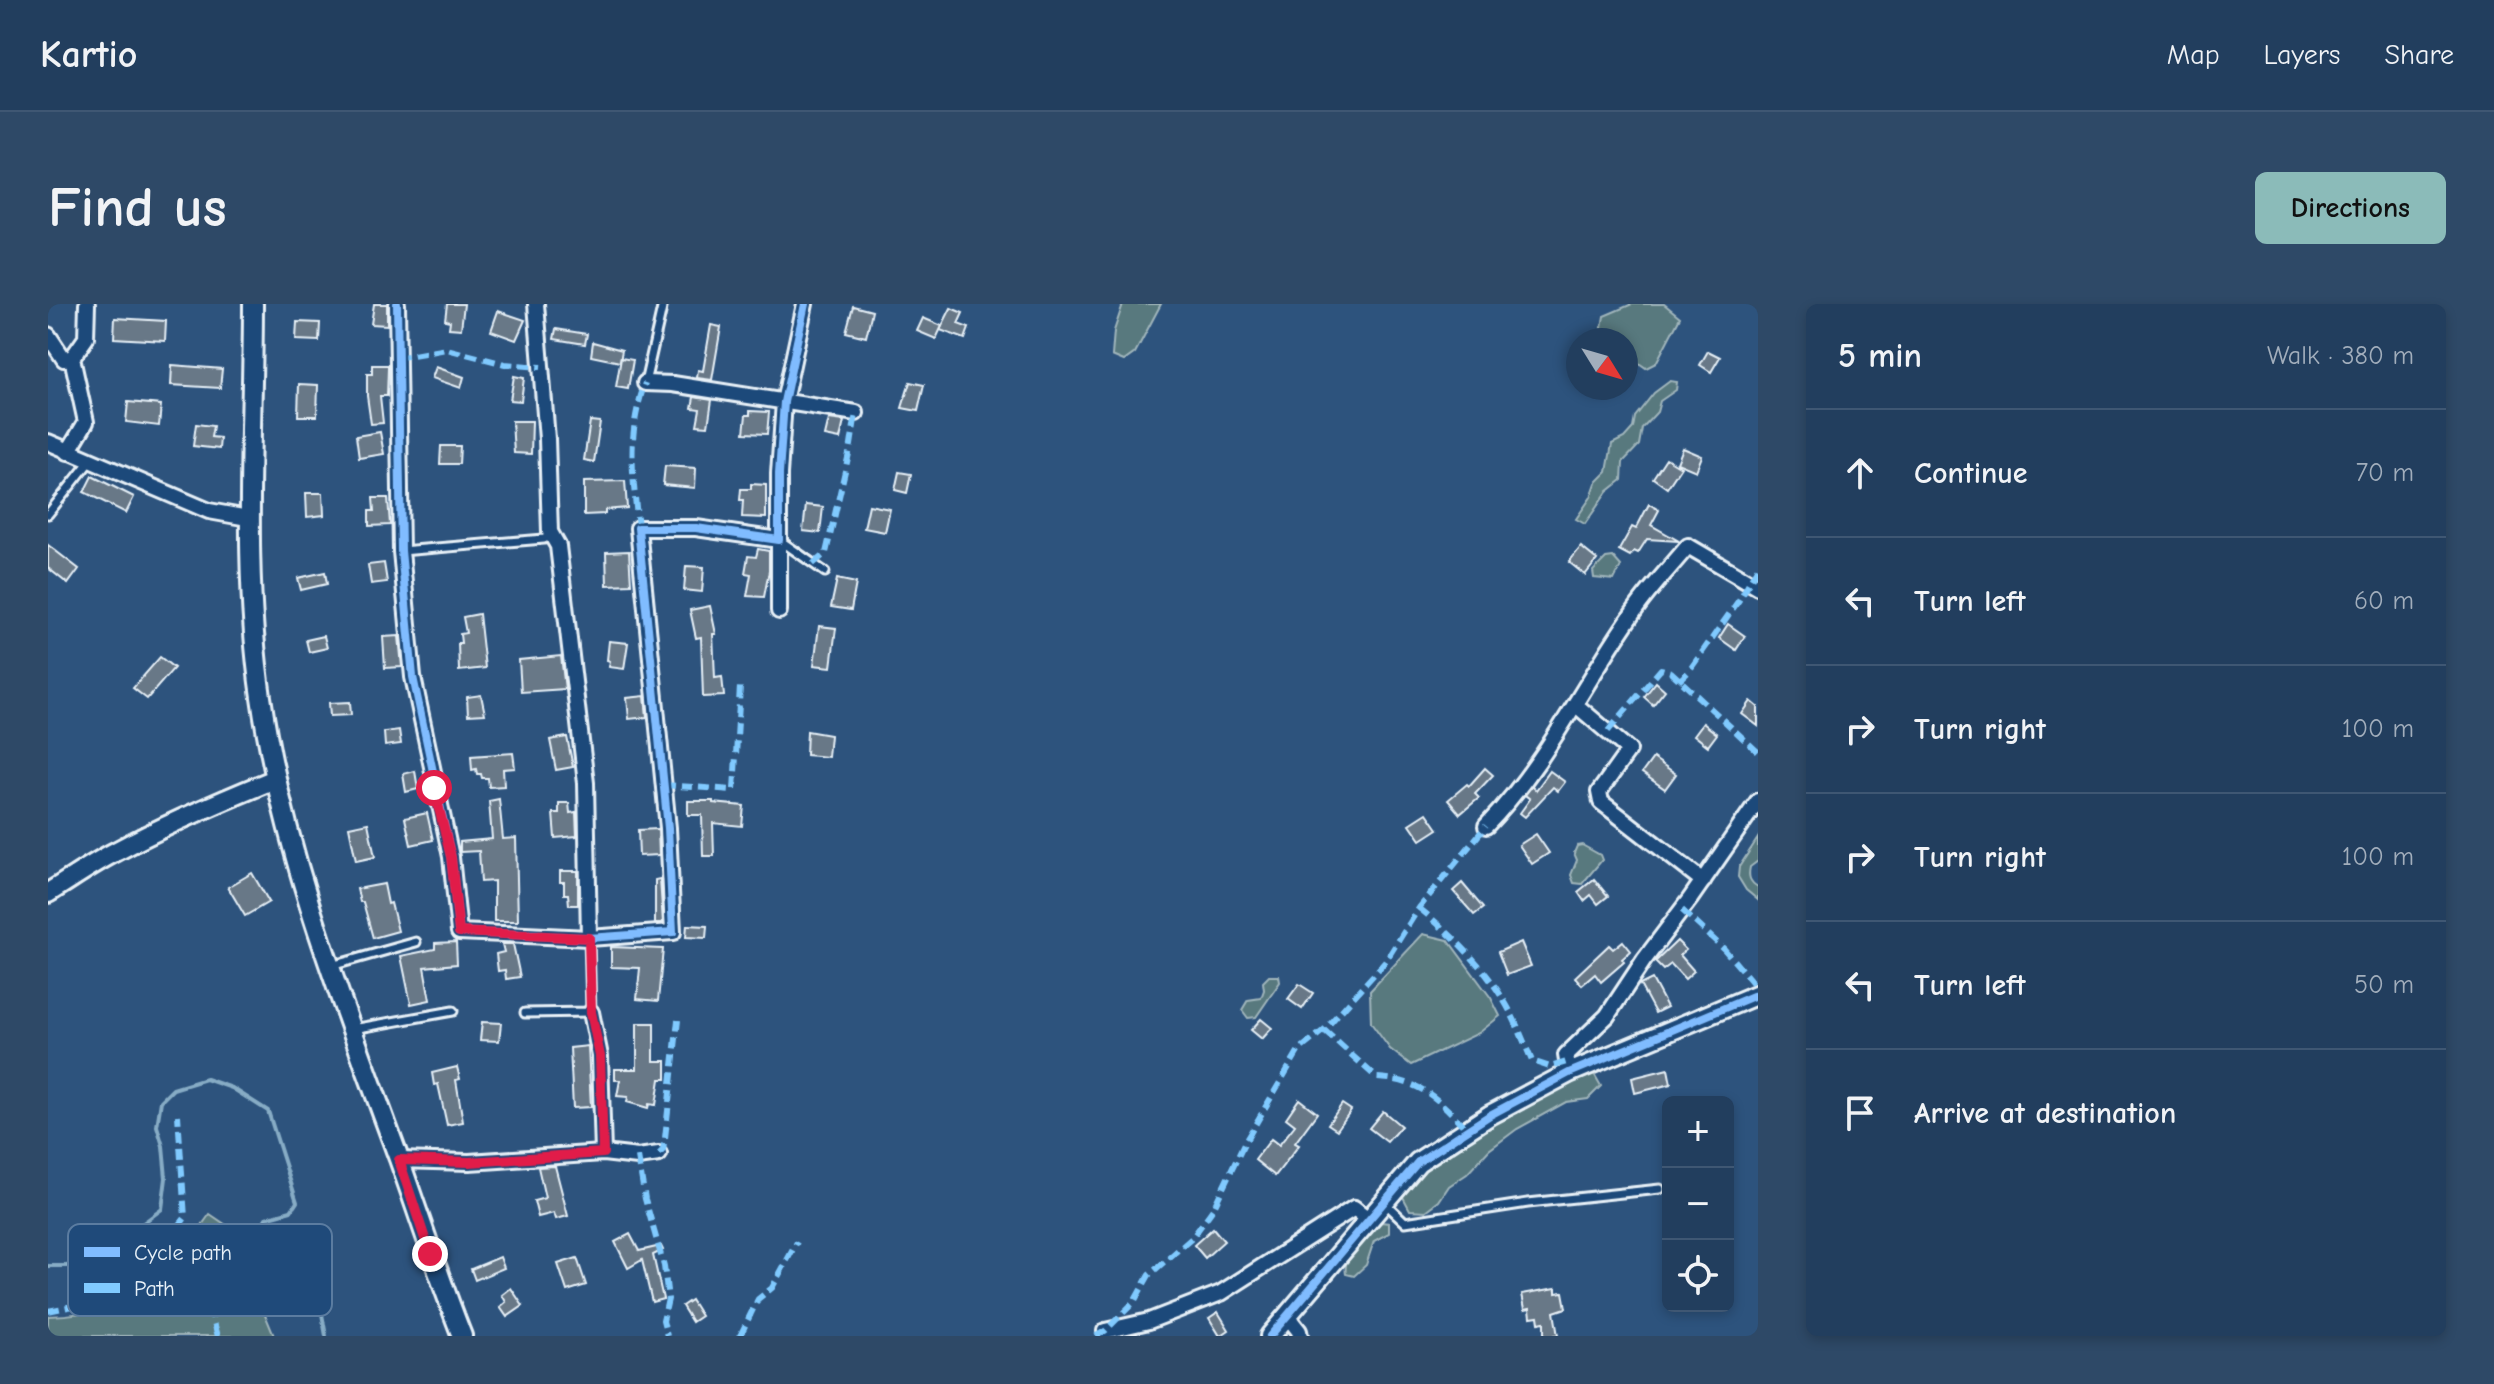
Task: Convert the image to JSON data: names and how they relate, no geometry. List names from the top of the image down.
{
  "legend": ["Cycle path", "Path"],
  "north": "bottom right",
  "page": {
    "header": "Kartio",
    "nav": ["Map", "Layers", "Share"],
    "buttons": "Directions",
    "title": "Find us",
    "heading": ["5 min", "Walk · 380 m"],
    "list": [
      ["Continue", "70 m"],
      ["Turn left", "60 m"],
      ["Turn right", "100 m"],
      ["Turn right", "100 m"],
      ["Turn left", "50 m"],
      "Arrive at destination"
    ],
    "map_buttons": ["+", "−"]
  }
}
